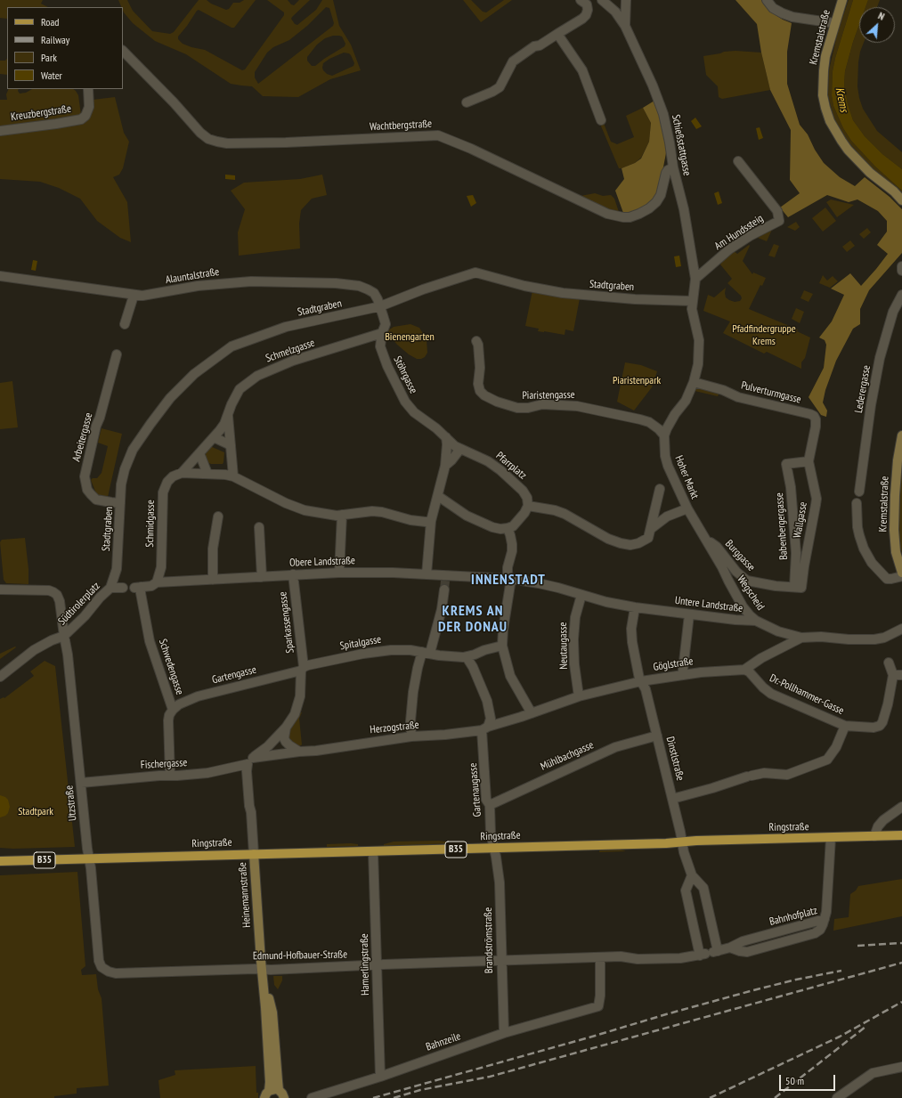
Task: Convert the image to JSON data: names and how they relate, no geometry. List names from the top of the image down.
{
  "streets": {
    "main road": [
      "Kremstalstraße",
      "Ringstraße",
      "B35",
      "Heinemannstraße"
    ],
    "street": [
      "Kreuzbergstraße",
      "Wachtbergstraße",
      "Schießstattgasse",
      "Am Hundssteig",
      "Alauntalstraße",
      "Stadtgraben",
      "Schmelzgasse",
      "Stöhrgasse",
      "Lederergasse",
      "Pulverturmgasse",
      "Piaristengasse",
      "Arbeitergasse",
      "Pfarrplatz",
      "Hoher Markt",
      "Wallgasse",
      "Schmidgasse",
      "Babenbergergasse",
      "Burggasse",
      "Obere Landstraße",
      "Wegscheid",
      "Südtirolerplatz",
      "Untere Landstraße",
      "Sparkassengasse",
      "Spitalgasse",
      "Neutaugasse",
      "Göglstraße",
      "Schwedengasse",
      "Gartengasse",
      "Dr.-Pollhammer-Gasse",
      "Herzogstraße",
      "Mühlbachgasse",
      "Dinstlstraße",
      "Fischergasse",
      "Gartenaugasse",
      "Utzstraße",
      "Bahnhofplatz",
      "Brandströmstraße",
      "Edmund-Hofbauer-Straße",
      "Hamerlingstraße",
      "Bahnzeile"
    ]
  },
  "crossings": [
    ["Wachtbergstraße", "Schießstattgasse"],
    ["Schießstattgasse", "Am Hundssteig"],
    ["Schießstattgasse", "Stadtgraben"],
    ["Schießstattgasse", "Pulverturmgasse"],
    ["Schießstattgasse", "Piaristengasse"],
    ["Schießstattgasse", "Hoher Markt"],
    ["Alauntalstraße", "Stadtgraben"],
    ["Alauntalstraße", "Stöhrgasse"],
    ["Stadtgraben", "Stöhrgasse"],
    ["Stadtgraben", "Arbeitergasse"],
    ["Stadtgraben", "Südtirolerplatz"],
    ["Schmelzgasse", "Stöhrgasse"],
    ["Stöhrgasse", "Pfarrplatz"],
    ["Pulverturmgasse", "Wallgasse"],
    ["Piaristengasse", "Hoher Markt"],
    ["Hoher Markt", "Burggasse"],
    ["Hoher Markt", "Wegscheid"],
    ["Wallgasse", "Babenbergergasse"],
    ["Wallgasse", "Burggasse"],
    ["Schmidgasse", "Obere Landstraße"],
    ["Babenbergergasse", "Burggasse"],
    ["Burggasse", "Wegscheid"],
    ["Obere Landstraße", "Untere Landstraße"],
    ["Obere Landstraße", "Sparkassengasse"],
    ["Obere Landstraße", "Schwedengasse"],
    ["Wegscheid", "Untere Landstraße"],
    ["Südtirolerplatz", "Utzstraße"],
    ["Untere Landstraße", "Neutaugasse"],
    ["Untere Landstraße", "Göglstraße"],
    ["Untere Landstraße", "Dinstlstraße"],
    ["Sparkassengasse", "Spitalgasse"],
    ["Sparkassengasse", "Gartengasse"],
    ["Sparkassengasse", "Fischergasse"],
    ["Sparkassengasse", "Heinemannstraße"],
    ["Spitalgasse", "Gartengasse"],
    ["Spitalgasse", "Gartenaugasse"],
    ["Neutaugasse", "Göglstraße"],
    ["Göglstraße", "Dr.-Pollhammer-Gasse"],
    ["Göglstraße", "Herzogstraße"],
    ["Göglstraße", "Dinstlstraße"],
    ["Schwedengasse", "Gartengasse"],
    ["Schwedengasse", "Fischergasse"],
    ["Herzogstraße", "Fischergasse"],
    ["Herzogstraße", "Gartenaugasse"],
    ["Mühlbachgasse", "Dinstlstraße"],
    ["Mühlbachgasse", "Gartenaugasse"],
    ["Dinstlstraße", "Ringstraße"],
    ["Fischergasse", "Utzstraße"],
    ["Fischergasse", "Heinemannstraße"],
    ["Gartenaugasse", "Ringstraße"],
    ["Gartenaugasse", "Brandströmstraße"],
    ["Utzstraße", "Ringstraße"],
    ["Utzstraße", "Edmund-Hofbauer-Straße"],
    ["Ringstraße", "B35"],
    ["Ringstraße", "Heinemannstraße"],
    ["Ringstraße", "Bahnhofplatz"],
    ["Ringstraße", "Brandströmstraße"],
    ["Ringstraße", "Hamerlingstraße"],
    ["Heinemannstraße", "Edmund-Hofbauer-Straße"],
    ["Bahnhofplatz", "Brandströmstraße"],
    ["Bahnhofplatz", "Edmund-Hofbauer-Straße"],
    ["Bahnhofplatz", "Bahnzeile"],
    ["Brandströmstraße", "Edmund-Hofbauer-Straße"],
    ["Brandströmstraße", "Bahnzeile"],
    ["Edmund-Hofbauer-Straße", "Hamerlingstraße"],
    ["Hamerlingstraße", "Bahnzeile"]
  ],
  "districts": ["INNENSTADT", "KREMS AN DER DONAU"],
  "water": ["Krems"],
  "parks": [
    "Pfadfindergruppe Krems",
    "Bienengarten",
    "Piaristenpark",
    "Stadtpark"
  ],
  "legend": [
    "Road",
    "Railway",
    "Park",
    "Water"
  ],
  "scale_bar": "50 m",
  "north": "top right"
}
